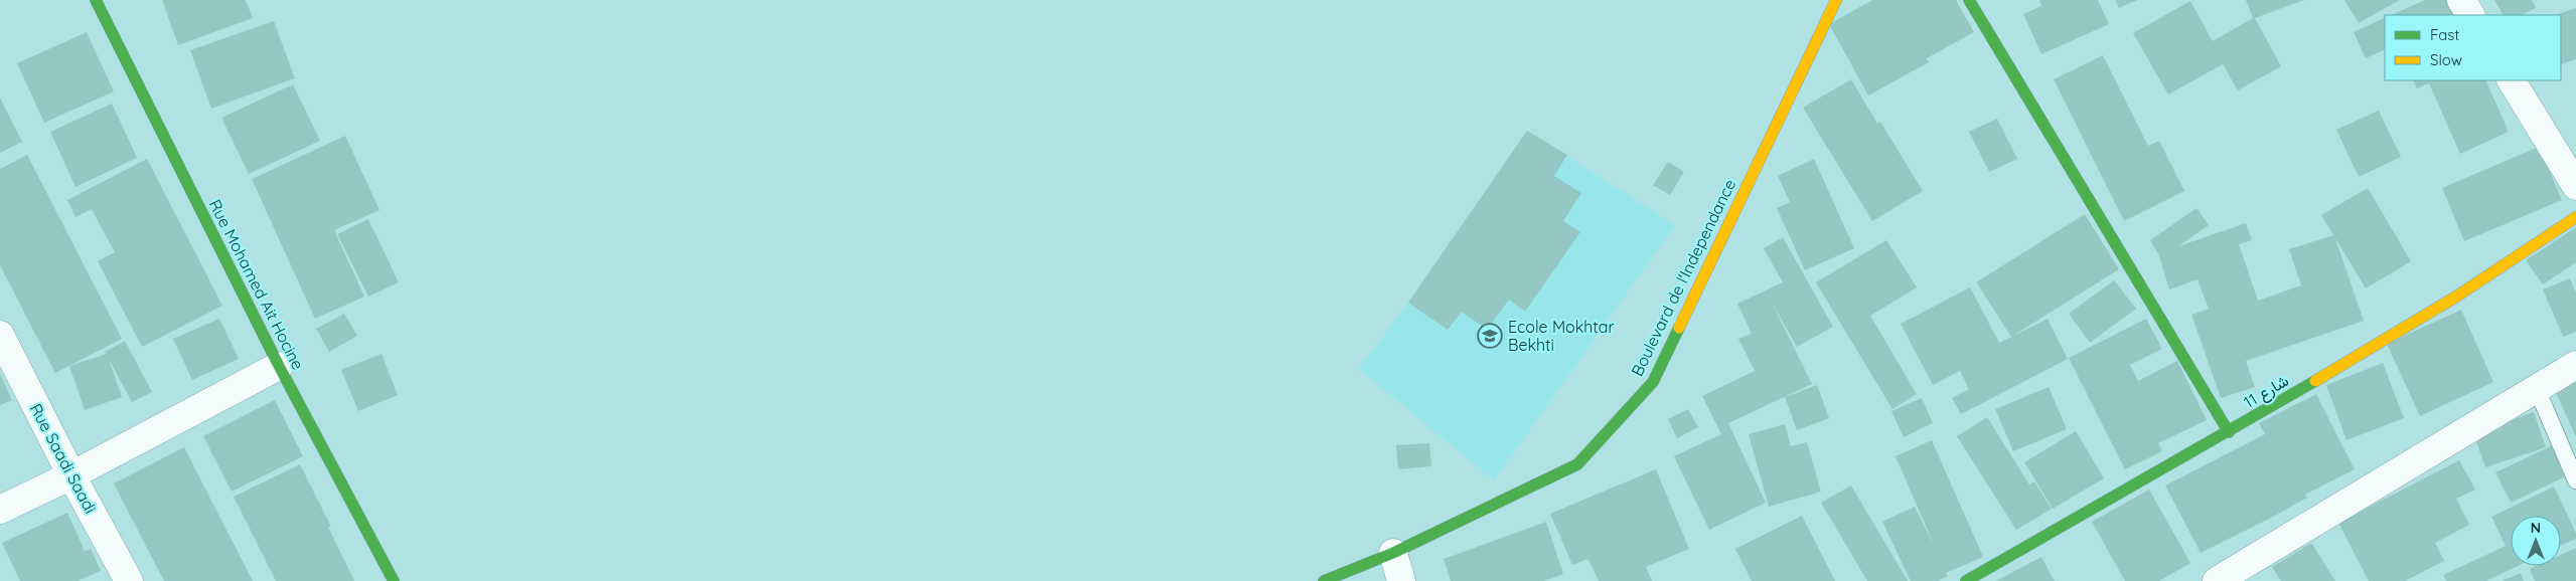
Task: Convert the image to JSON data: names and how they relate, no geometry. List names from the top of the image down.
{
  "streets": {
    "street": [
      "Boulevard de l'Independance",
      "Rue Mohamed Ait Hocine",
      "شارع 11",
      "Rue Saadi Saadi"
    ]
  },
  "places": {
    "school or university": ["Ecole Mokhtar Bekhti"]
  },
  "legend": ["Fast", "Slow"],
  "north": "top"
}
